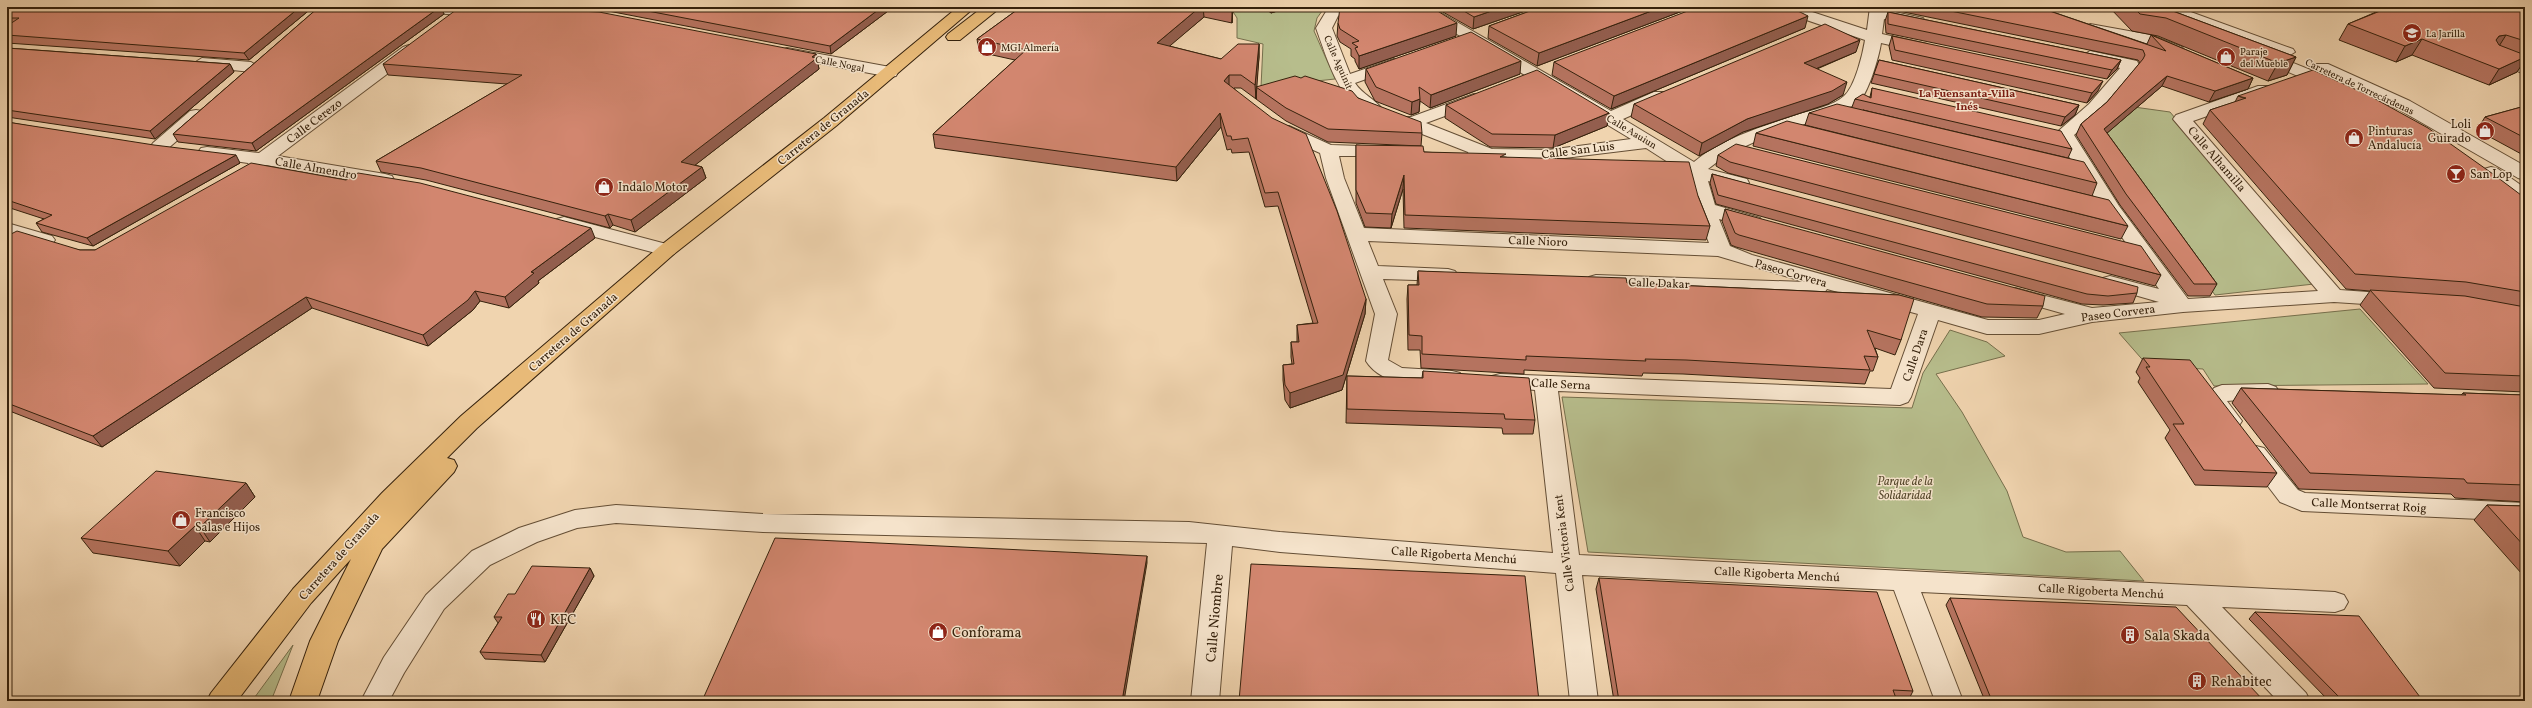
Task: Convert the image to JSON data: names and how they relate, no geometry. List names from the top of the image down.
{
  "streets": {
    "highway": ["Carretera de Granada"],
    "street": [
      "Calle Aguinit",
      "Calle Nogal",
      "Carretera de Torrecárdenas",
      "Calle Cerezo",
      "Calle Aauiun",
      "Calle San Luis",
      "Calle Alhamilla",
      "Calle Almendro",
      "Calle Nioro",
      "Paseo Corvera",
      "Calle Dakar",
      "Calle Dara",
      "Calle Serna",
      "Calle Montserrat Roig",
      "Calle Victoria Kent",
      "Calle Rigoberta Menchú",
      "Calle Niombre"
    ]
  },
  "crossings": [
    ["Calle Aguinit", "Calle San Luis"],
    ["Calle Nogal", "Carretera de Granada"],
    ["Carretera de Torrecárdenas", "Calle Alhamilla"],
    ["Calle Cerezo", "Calle Almendro"],
    ["Calle Aauiun", "Calle San Luis"],
    ["Calle Alhamilla", "Paseo Corvera"],
    ["Calle Nioro", "Paseo Corvera"],
    ["Calle Nioro", "Calle Serna"],
    ["Paseo Corvera", "Calle Dakar"],
    ["Paseo Corvera", "Calle Dara"],
    ["Calle Dara", "Calle Serna"],
    ["Calle Serna", "Calle Victoria Kent"],
    ["Calle Victoria Kent", "Calle Rigoberta Menchú"],
    ["Calle Rigoberta Menchú", "Calle Niombre"]
  ],
  "districts": ["La Fuensanta-Villa Inés"],
  "parks": ["Parque de la Solidaridad"],
  "places": {
    "school or university": ["La Jarilla"],
    "shop": [
      "MGI Almería",
      "Paraje del Mueble",
      "Loli Guirado",
      "Pinturas Andalucía",
      "Indalo Motor",
      "Francisco Salas e Hijos",
      "Conforama"
    ],
    "bar": ["San Lop"],
    "restaurant": ["KFC"],
    "building": ["Sala Skada", "Rehabitec"]
  }
}
